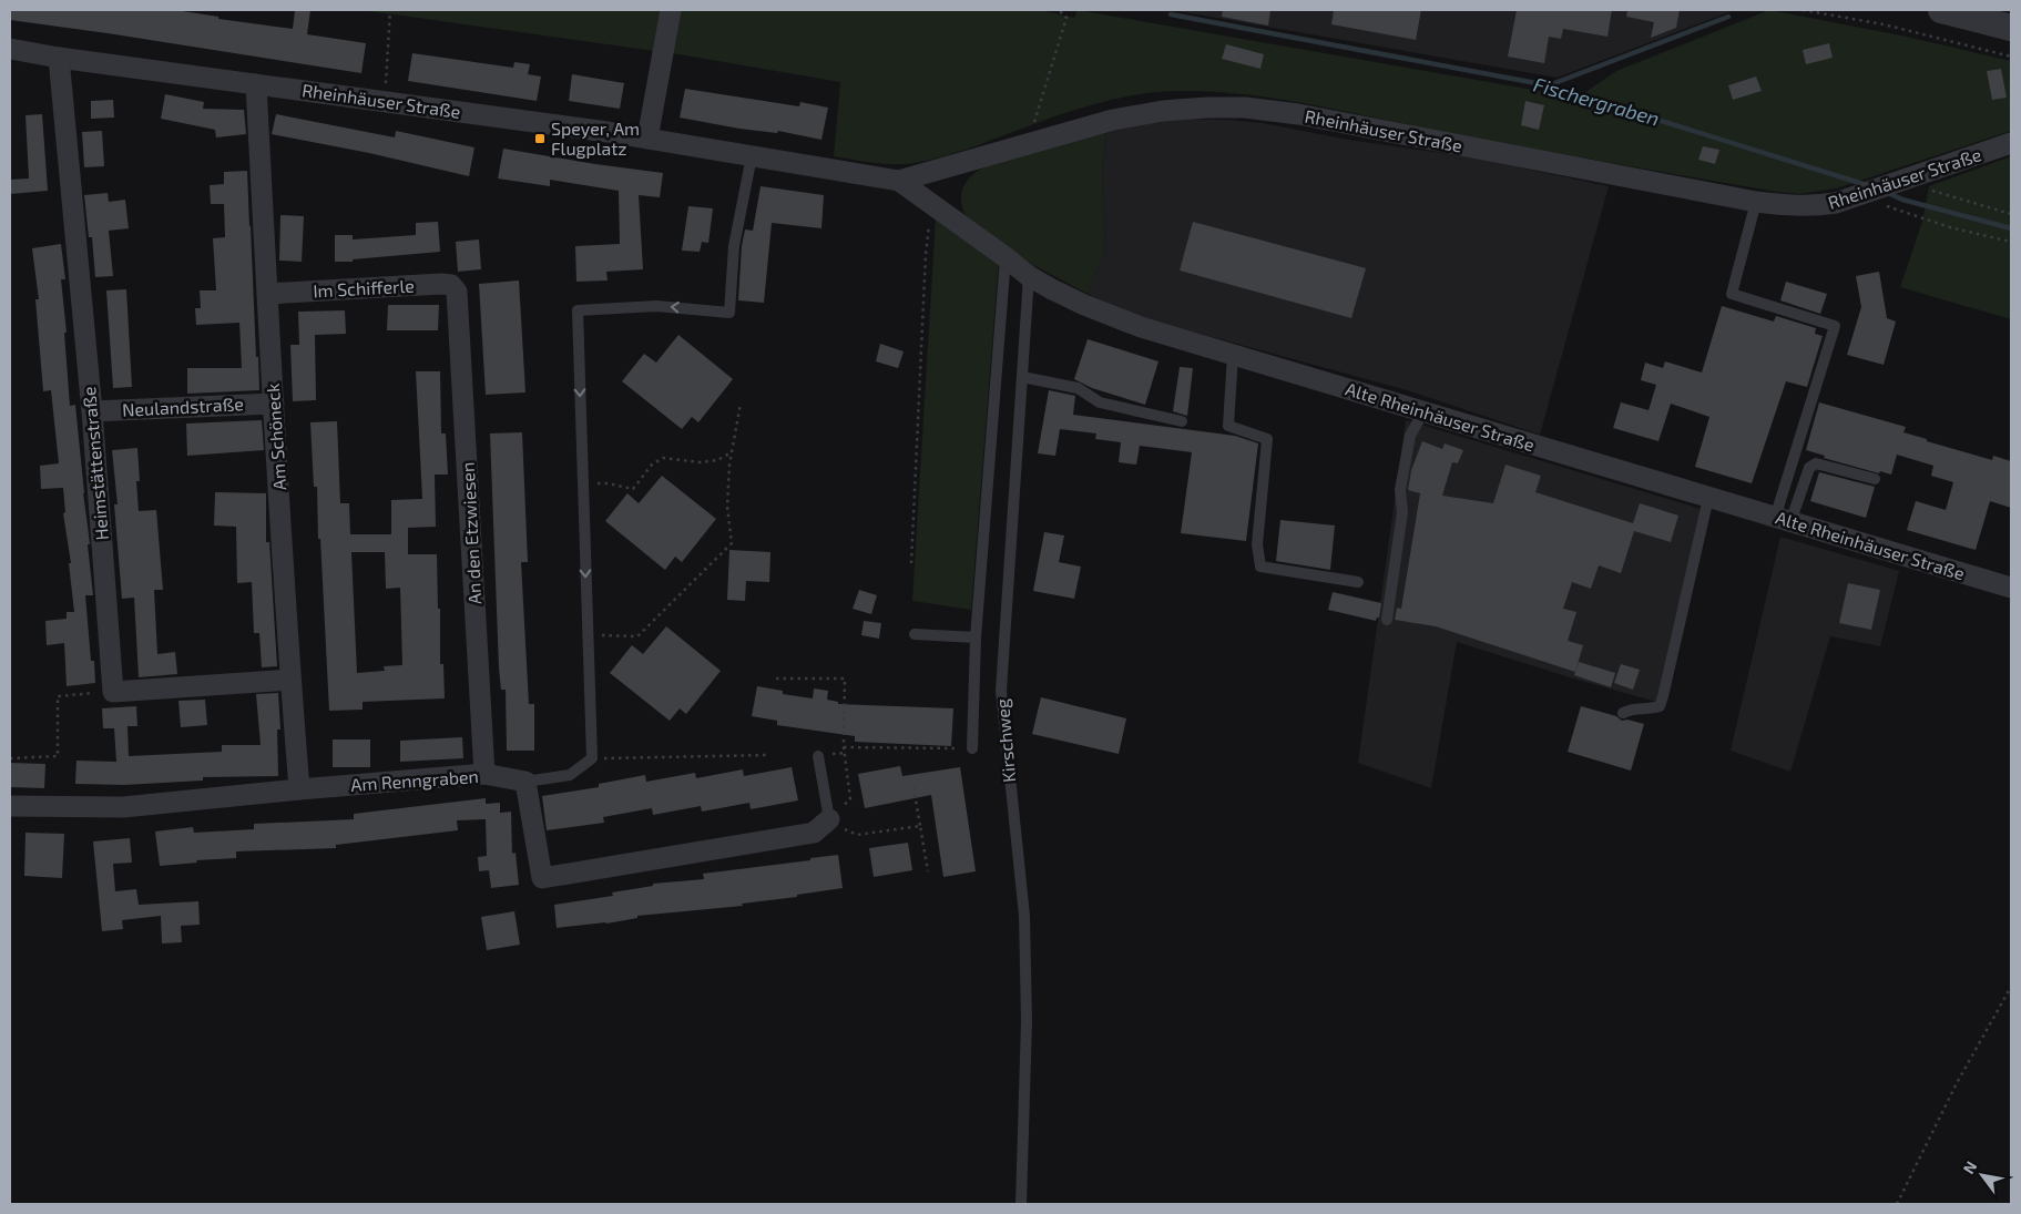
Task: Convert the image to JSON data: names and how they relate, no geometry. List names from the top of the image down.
{
  "streets": {
    "street": [
      "Rheinhäuser Straße",
      "Im Schifferle",
      "Neulandstraße",
      "Alte Rheinhäuser Straße",
      "Am Schöneck",
      "Heimstättenstraße",
      "An den Etzwiesen",
      "Am Renngraben"
    ],
    "lane": ["Kirschweg"]
  },
  "crossings": [
    ["Rheinhäuser Straße", "Alte Rheinhäuser Straße"],
    ["Rheinhäuser Straße", "Am Schöneck"],
    ["Rheinhäuser Straße", "Heimstättenstraße"],
    ["Im Schifferle", "Am Schöneck"],
    ["Im Schifferle", "An den Etzwiesen"],
    ["Neulandstraße", "Am Schöneck"],
    ["Neulandstraße", "Heimstättenstraße"],
    ["Alte Rheinhäuser Straße", "Kirschweg"],
    ["Am Schöneck", "Am Renngraben"],
    ["An den Etzwiesen", "Am Renngraben"]
  ],
  "water": ["Fischergraben"],
  "places": {
    "transit": ["Speyer, Am Flugplatz"]
  },
  "north": "top left"
}
